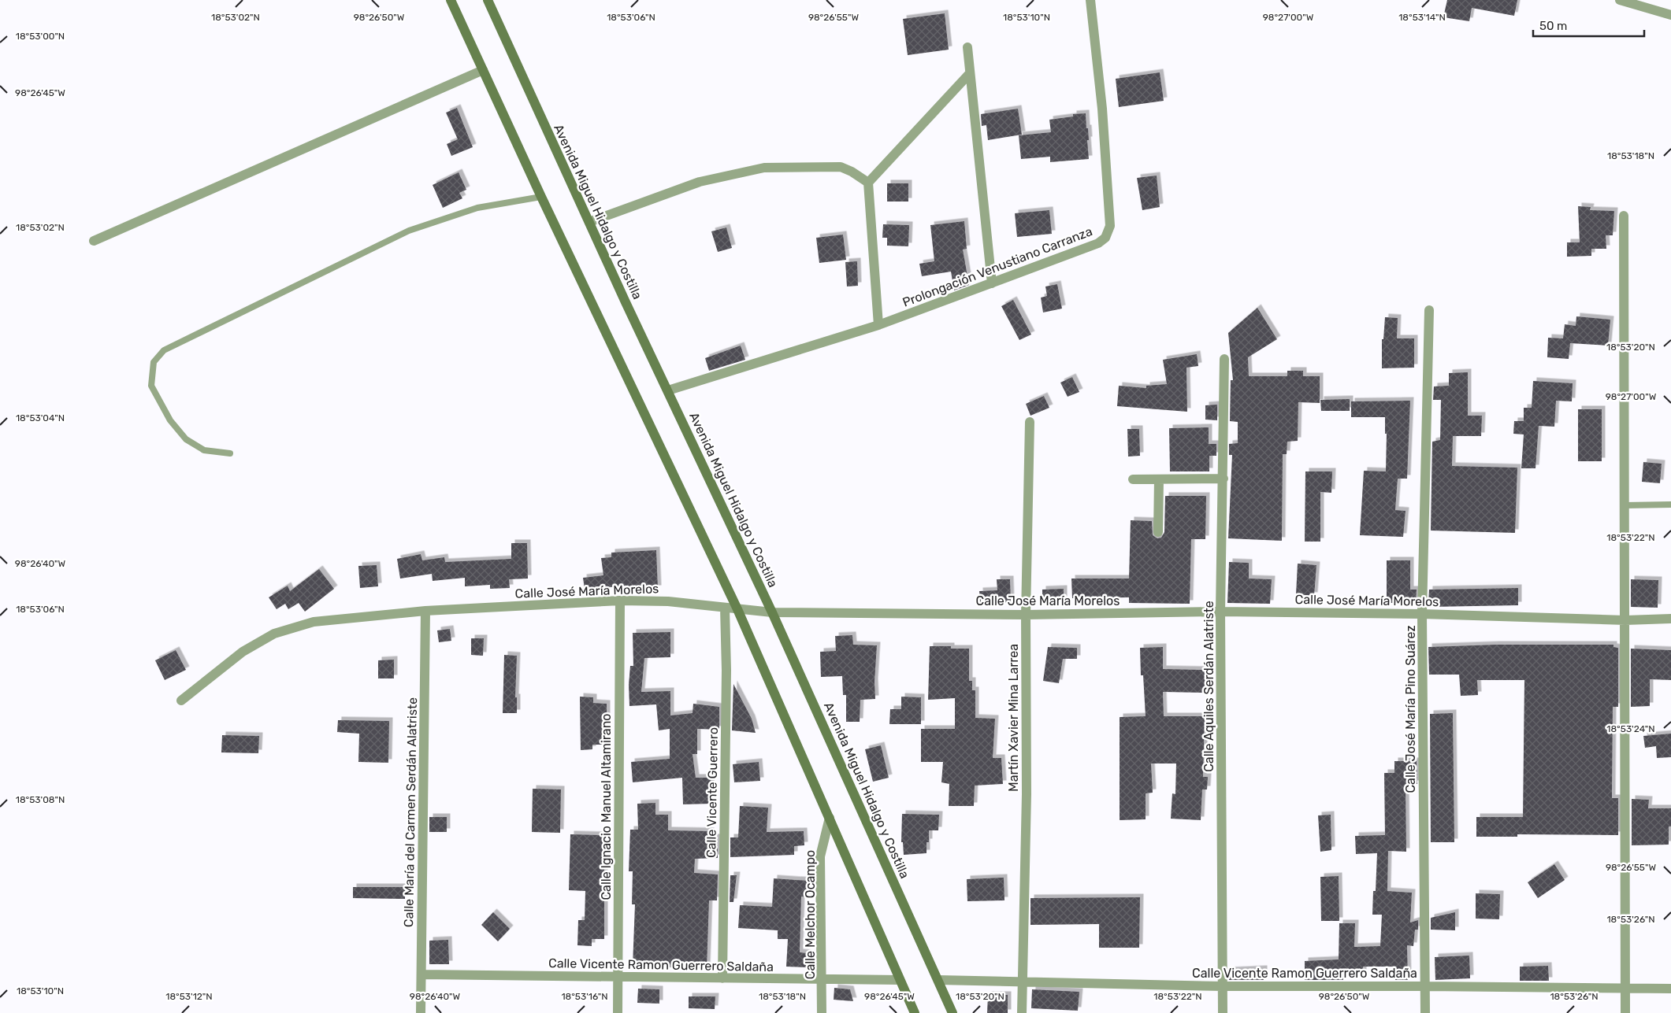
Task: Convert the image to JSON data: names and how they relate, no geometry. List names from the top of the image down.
{
  "streets": {
    "main road": ["Avenida Miguel Hidalgo y Costilla"],
    "street": [
      "Prolongación Venustiano Carranza",
      "Calle José María Morelos",
      "Calle Aquiles Serdán Alatriste",
      "Calle José María Pino Suárez",
      "Martín Xavier Mina Larrea",
      "Calle Vicente Guerrero",
      "Calle Ignacio Manuel Altamirano",
      "Calle María del Carmen Serdán Alatriste",
      "Calle Melchor Ocampo",
      "Calle Vicente Ramon Guerrero Saldaña"
    ]
  },
  "crossings": [
    ["Avenida Miguel Hidalgo y Costilla", "Prolongación Venustiano Carranza"],
    ["Avenida Miguel Hidalgo y Costilla", "Calle José María Morelos"],
    ["Avenida Miguel Hidalgo y Costilla", "Calle Vicente Ramon Guerrero Saldaña"],
    ["Calle José María Morelos", "Calle Aquiles Serdán Alatriste"],
    ["Calle José María Morelos", "Calle José María Pino Suárez"],
    ["Calle José María Morelos", "Martín Xavier Mina Larrea"],
    ["Calle José María Morelos", "Calle Vicente Guerrero"],
    ["Calle José María Morelos", "Calle Ignacio Manuel Altamirano"],
    ["Calle José María Morelos", "Calle María del Carmen Serdán Alatriste"],
    ["Calle Aquiles Serdán Alatriste", "Calle Vicente Ramon Guerrero Saldaña"],
    ["Calle José María Pino Suárez", "Calle Vicente Ramon Guerrero Saldaña"],
    ["Martín Xavier Mina Larrea", "Calle Vicente Ramon Guerrero Saldaña"],
    ["Calle Vicente Guerrero", "Calle Vicente Ramon Guerrero Saldaña"],
    ["Calle Ignacio Manuel Altamirano", "Calle Vicente Ramon Guerrero Saldaña"],
    ["Calle María del Carmen Serdán Alatriste", "Calle Vicente Ramon Guerrero Saldaña"],
    ["Calle Melchor Ocampo", "Calle Vicente Ramon Guerrero Saldaña"]
  ],
  "scale_bar": "50 m",
  "coordinates": [
    "18°53'02\"N",
    "18°53'06\"N",
    "18°53'10\"N",
    "18°53'14\"N",
    "98°26'50\"W",
    "98°26'55\"W",
    "98°27'00\"W",
    "18°53'00\"N",
    "98°26'45\"W",
    "18°53'18\"N",
    "18°53'20\"N",
    "18°53'04\"N",
    "18°53'22\"N",
    "98°26'40\"W",
    "18°53'24\"N",
    "18°53'08\"N",
    "18°53'26\"N",
    "18°53'12\"N",
    "18°53'16\"N"
  ]
}
